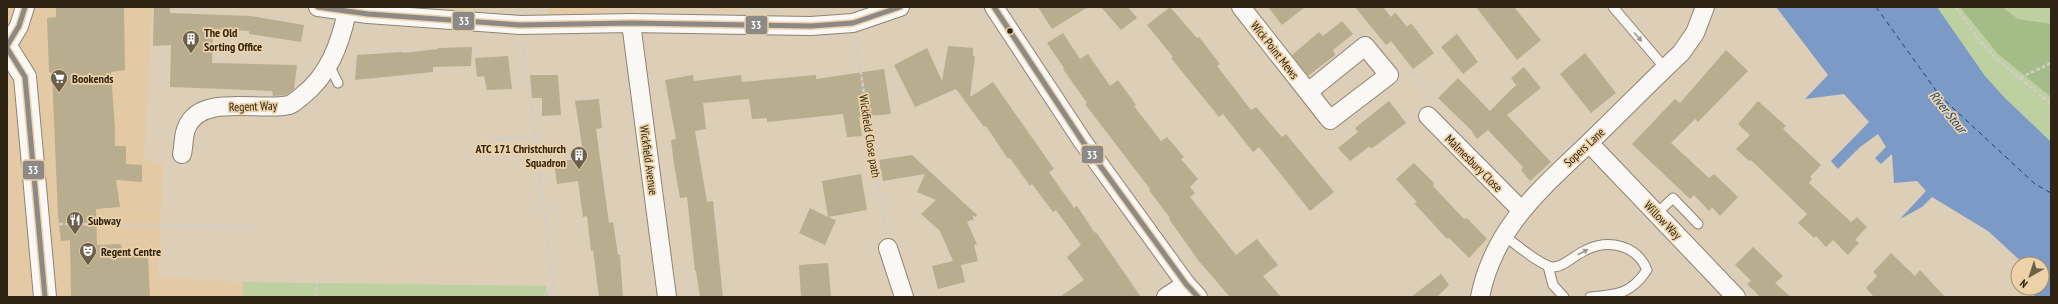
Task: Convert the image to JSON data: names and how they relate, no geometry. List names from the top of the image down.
{
  "streets": {
    "street": [
      "Wick Point Mews",
      "Regent Way",
      "Sopers Lane",
      "Wickfield Avenue",
      "Malmesbury Close",
      "Willow Way"
    ],
    "path": ["Wickfield Close path"]
  },
  "crossings": [
    ["Sopers Lane", "Malmesbury Close"],
    ["Sopers Lane", "Willow Way"]
  ],
  "water": ["River Stour"],
  "places": {
    "building": ["The Old Sorting Office", "ATC 171 Christchurch Squadron"],
    "supermarket": ["Bookends"],
    "restaurant": ["Subway"],
    "theatre": ["Regent Centre"]
  },
  "lines": ["transit line 33"],
  "north": "bottom left"
}
